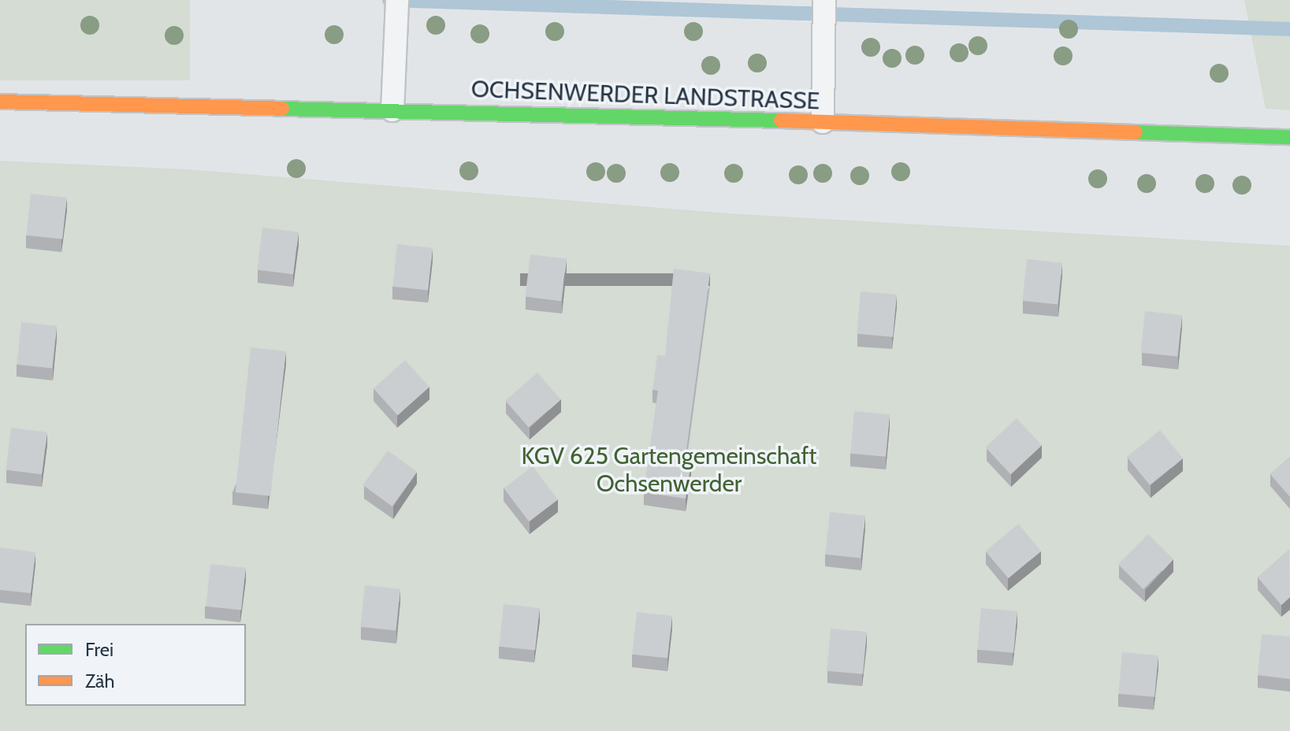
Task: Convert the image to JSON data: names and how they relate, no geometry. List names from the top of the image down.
{
  "streets": {
    "street": ["OCHSENWERDER LANDSTRASSE"]
  },
  "parks": ["KGV 625 Gartengemeinschaft Ochsenwerder"],
  "legend": ["Frei", "Zäh"]
}
